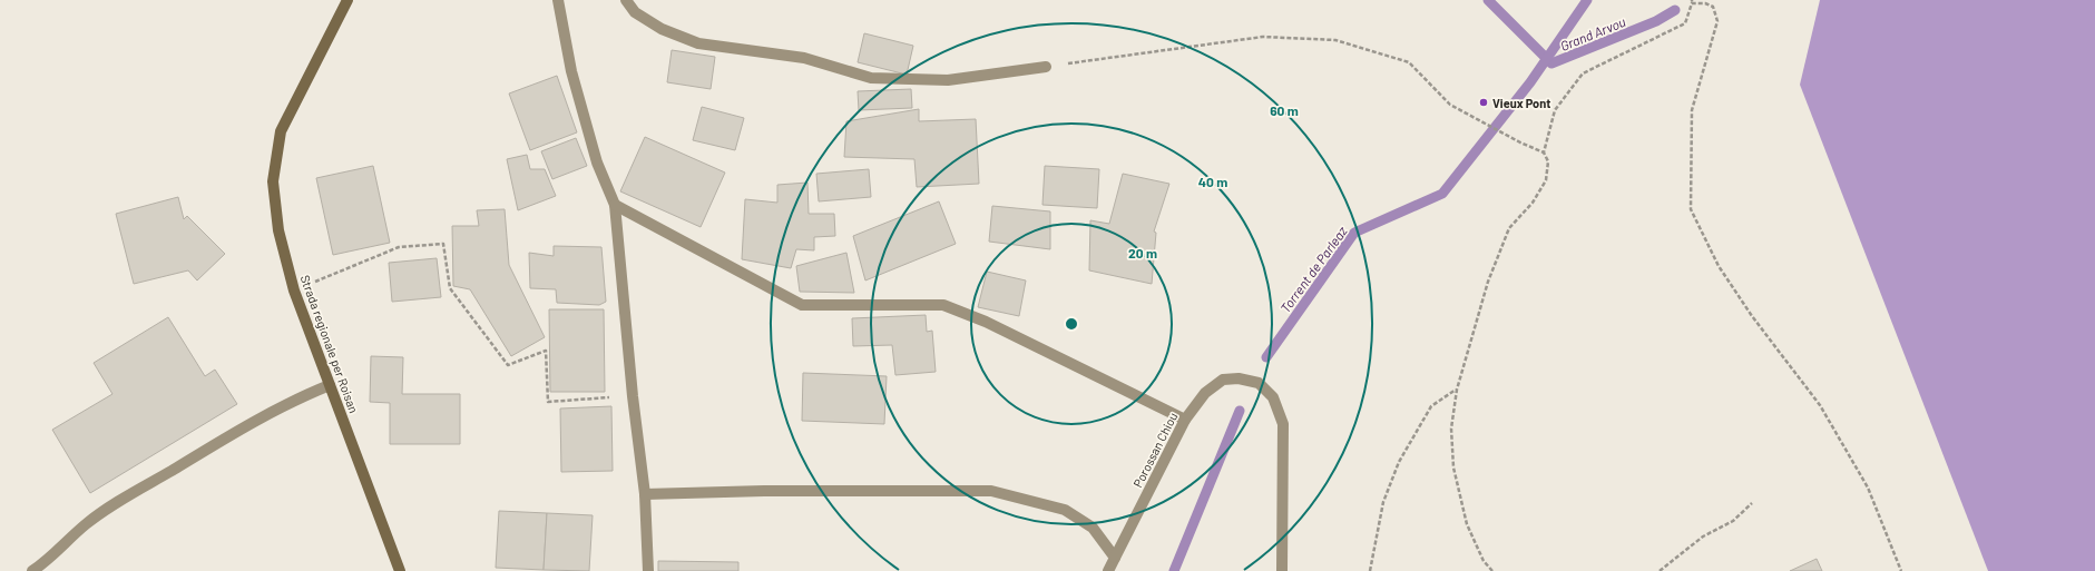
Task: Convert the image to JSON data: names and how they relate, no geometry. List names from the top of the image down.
{
  "streets": {
    "main road": ["Strada regionale per Roisan"],
    "street": ["Porossan Chiou"]
  },
  "water": ["Grand Arvou", "Torrent de Parleaz"],
  "places": ["Vieux Pont"],
  "rings": ["60 m", "40 m", "20 m"]
}
